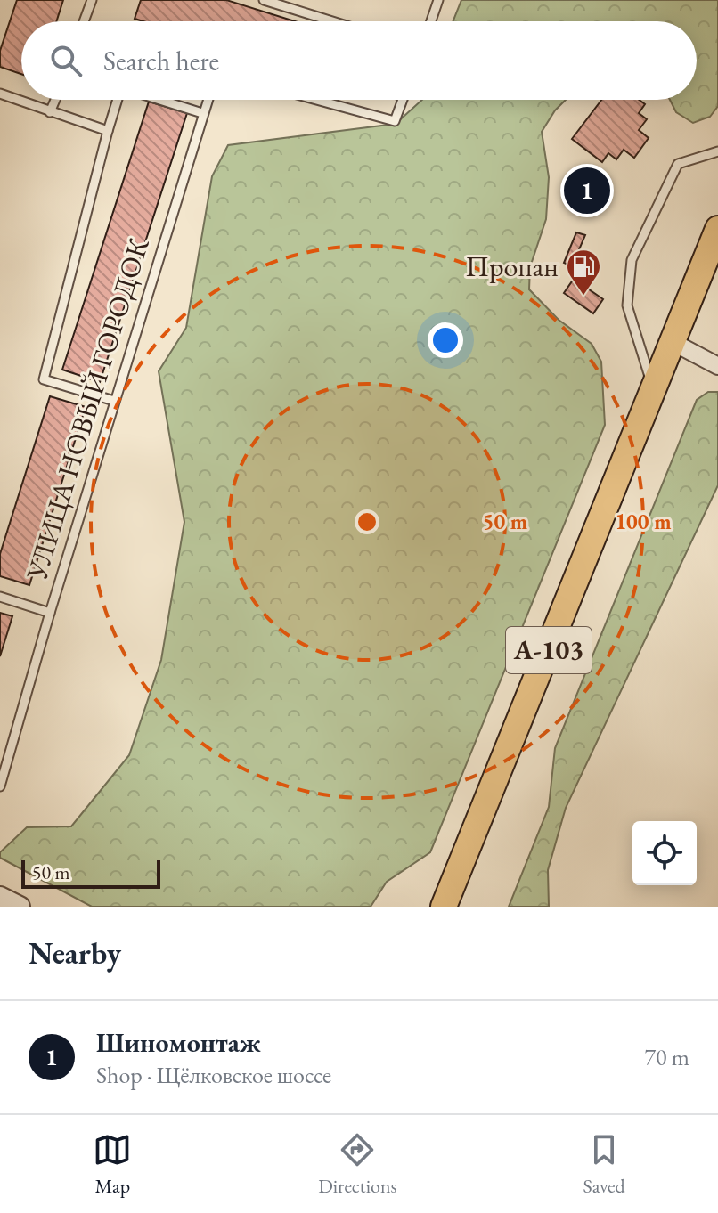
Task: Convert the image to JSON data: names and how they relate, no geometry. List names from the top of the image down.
{
  "streets": {
    "main road": ["А-103"],
    "lane": ["УЛИЦА НОВЫЙ ГОРОДОК"]
  },
  "places": {
    "fuel station": ["Пропан"]
  },
  "scale_bar": "50 m",
  "page": {
    "search": "Search here",
    "pins": "1",
    "scale": "50 m",
    "heading": "Nearby",
    "list": [
      {
        "mark": "1",
        "name": "Шиномонтаж",
        "note": "Shop · Щёлковское шоссе",
        "value": "70 m"
      }
    ],
    "nav": ["Map", "Directions", "Saved"]
  },
  "rings": ["50 m", "100 m"]
}
